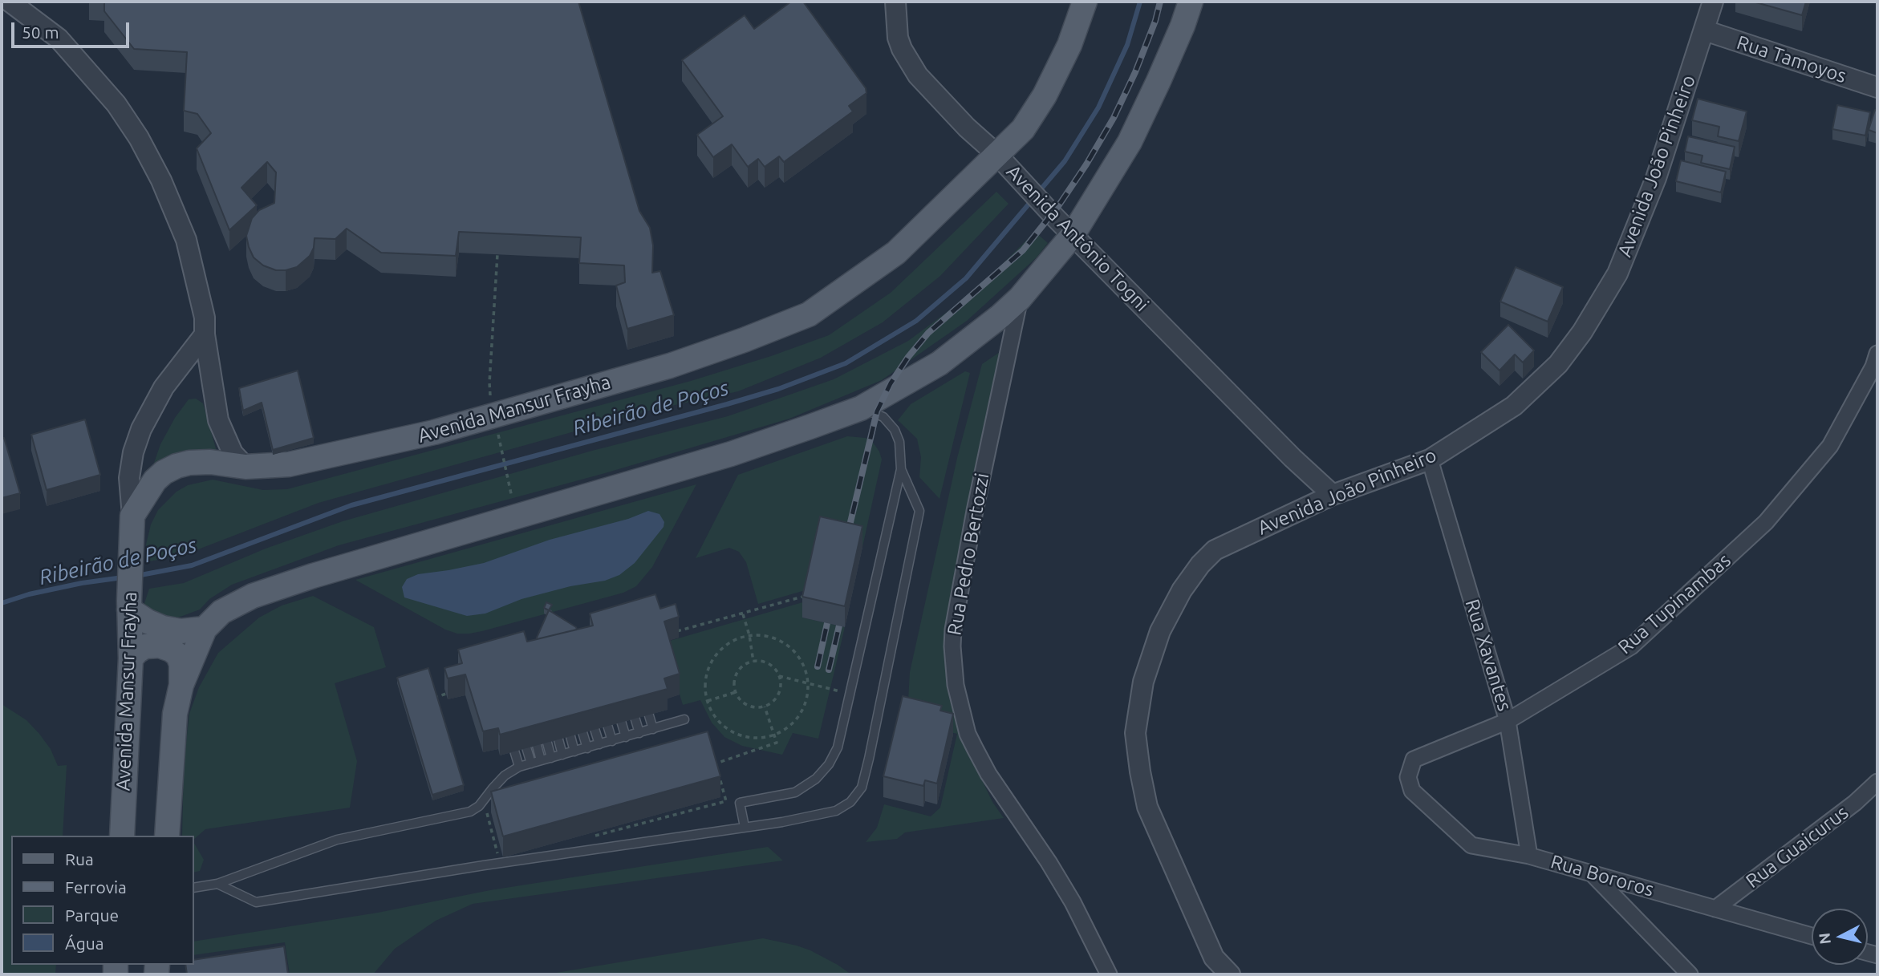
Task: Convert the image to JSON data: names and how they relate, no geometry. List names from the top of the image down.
{
  "streets": {
    "main road": ["Avenida Mansur Frayha"],
    "street": [
      "Rua Tamoyos",
      "Avenida João Pinheiro",
      "Avenida Antônio Togni",
      "Rua Pedro Bertozzi",
      "Rua Tupinambas",
      "Rua Xavantes",
      "Rua Guaicurus",
      "Rua Bororos"
    ]
  },
  "crossings": [
    ["Rua Tamoyos", "Avenida João Pinheiro"],
    ["Avenida João Pinheiro", "Avenida Antônio Togni"],
    ["Avenida João Pinheiro", "Rua Xavantes"],
    ["Avenida Antônio Togni", "Avenida Mansur Frayha"],
    ["Rua Tupinambas", "Rua Xavantes"],
    ["Rua Tupinambas", "Rua Bororos"],
    ["Rua Xavantes", "Rua Bororos"],
    ["Rua Guaicurus", "Rua Bororos"]
  ],
  "water": ["Ribeirão de Poços"],
  "legend": [
    "Rua",
    "Ferrovia",
    "Parque",
    "Água"
  ],
  "scale_bar": "50 m",
  "north": "left"
}
